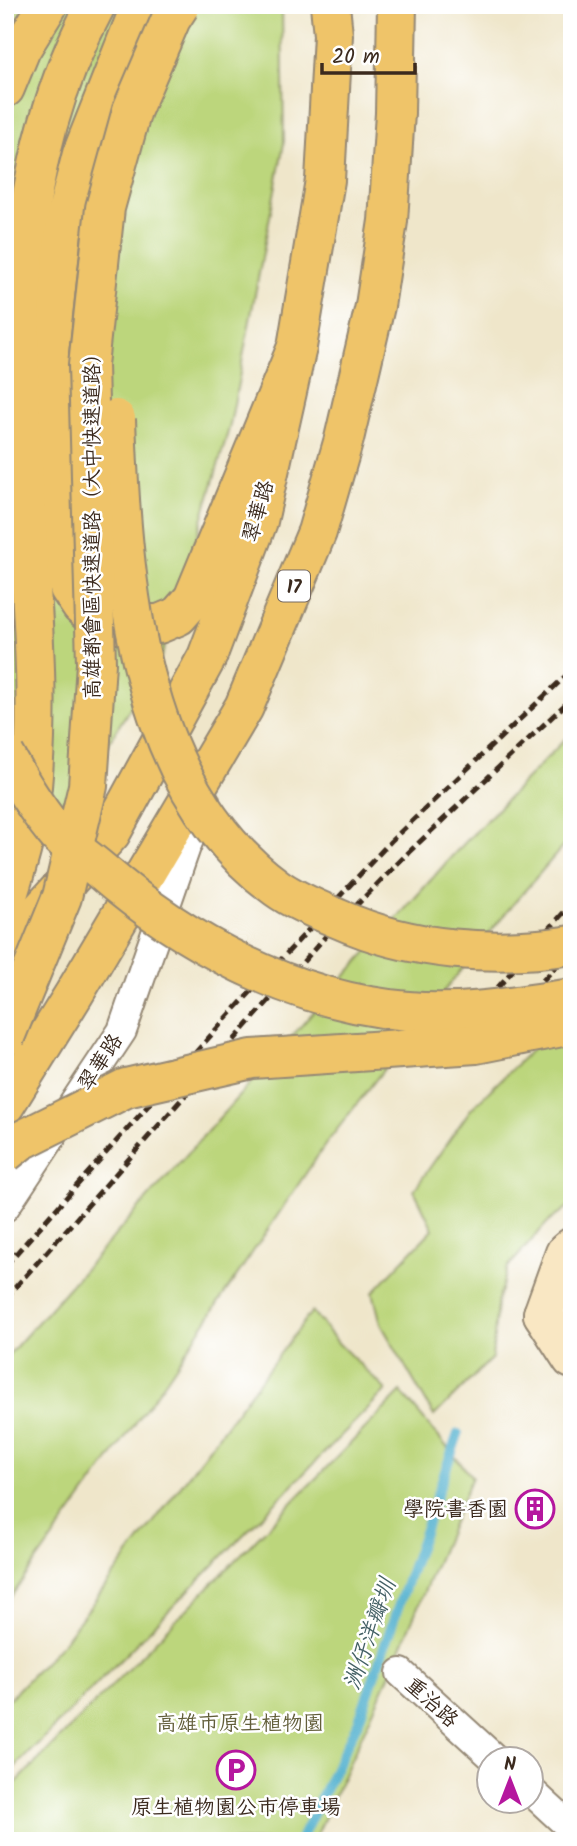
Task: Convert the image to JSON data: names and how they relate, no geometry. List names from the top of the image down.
{
  "streets": {
    "main road": ["翠華路", "高雄都會區快速道路（大中快速道路）", "17"],
    "street": ["重治路"]
  },
  "water": ["洲仔洋瓣圳"],
  "parks": ["高雄市原生植物園"],
  "places": {
    "building": ["學院書香園"],
    "parking": ["原生植物園公巿停車場"]
  },
  "scale_bar": "20 m",
  "north": "top"
}
